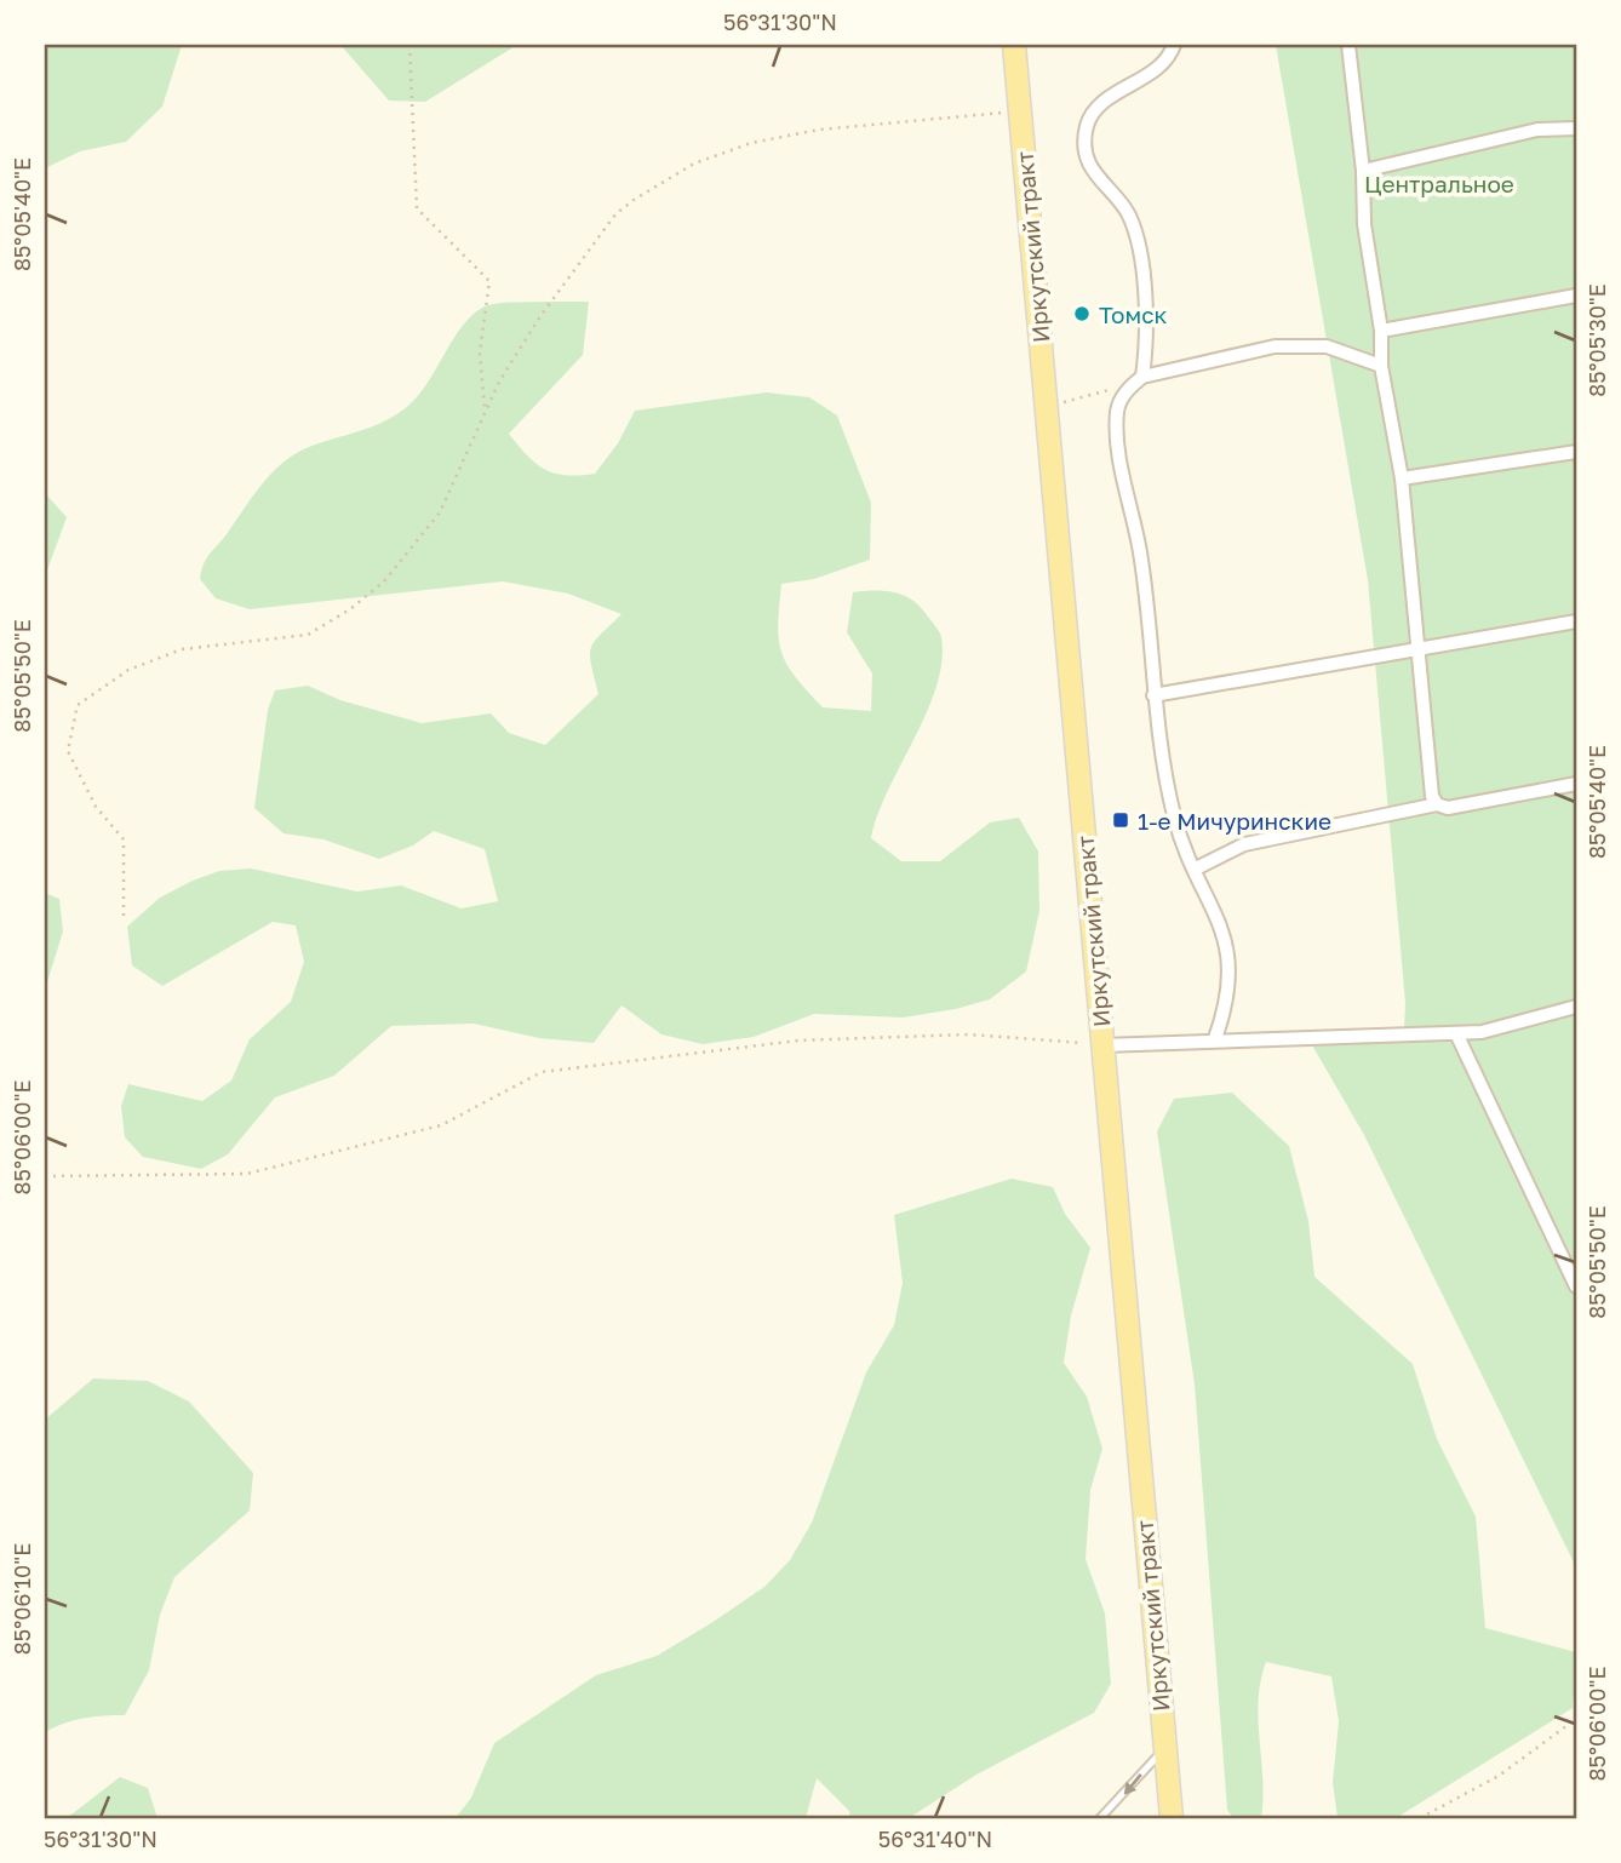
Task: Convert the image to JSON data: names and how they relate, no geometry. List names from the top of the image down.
{
  "streets": {
    "main road": ["Иркутский тракт"]
  },
  "parks": ["Центральное"],
  "places": {
    "other": ["Томск"],
    "transit": ["1-е Мичуринские"]
  },
  "coordinates": [
    "56°31'30\"N",
    "85°05'40\"E",
    "85°05'30\"E",
    "85°05'50\"E",
    "85°06'00\"E",
    "85°06'10\"E",
    "56°31'40\"N"
  ]
}
